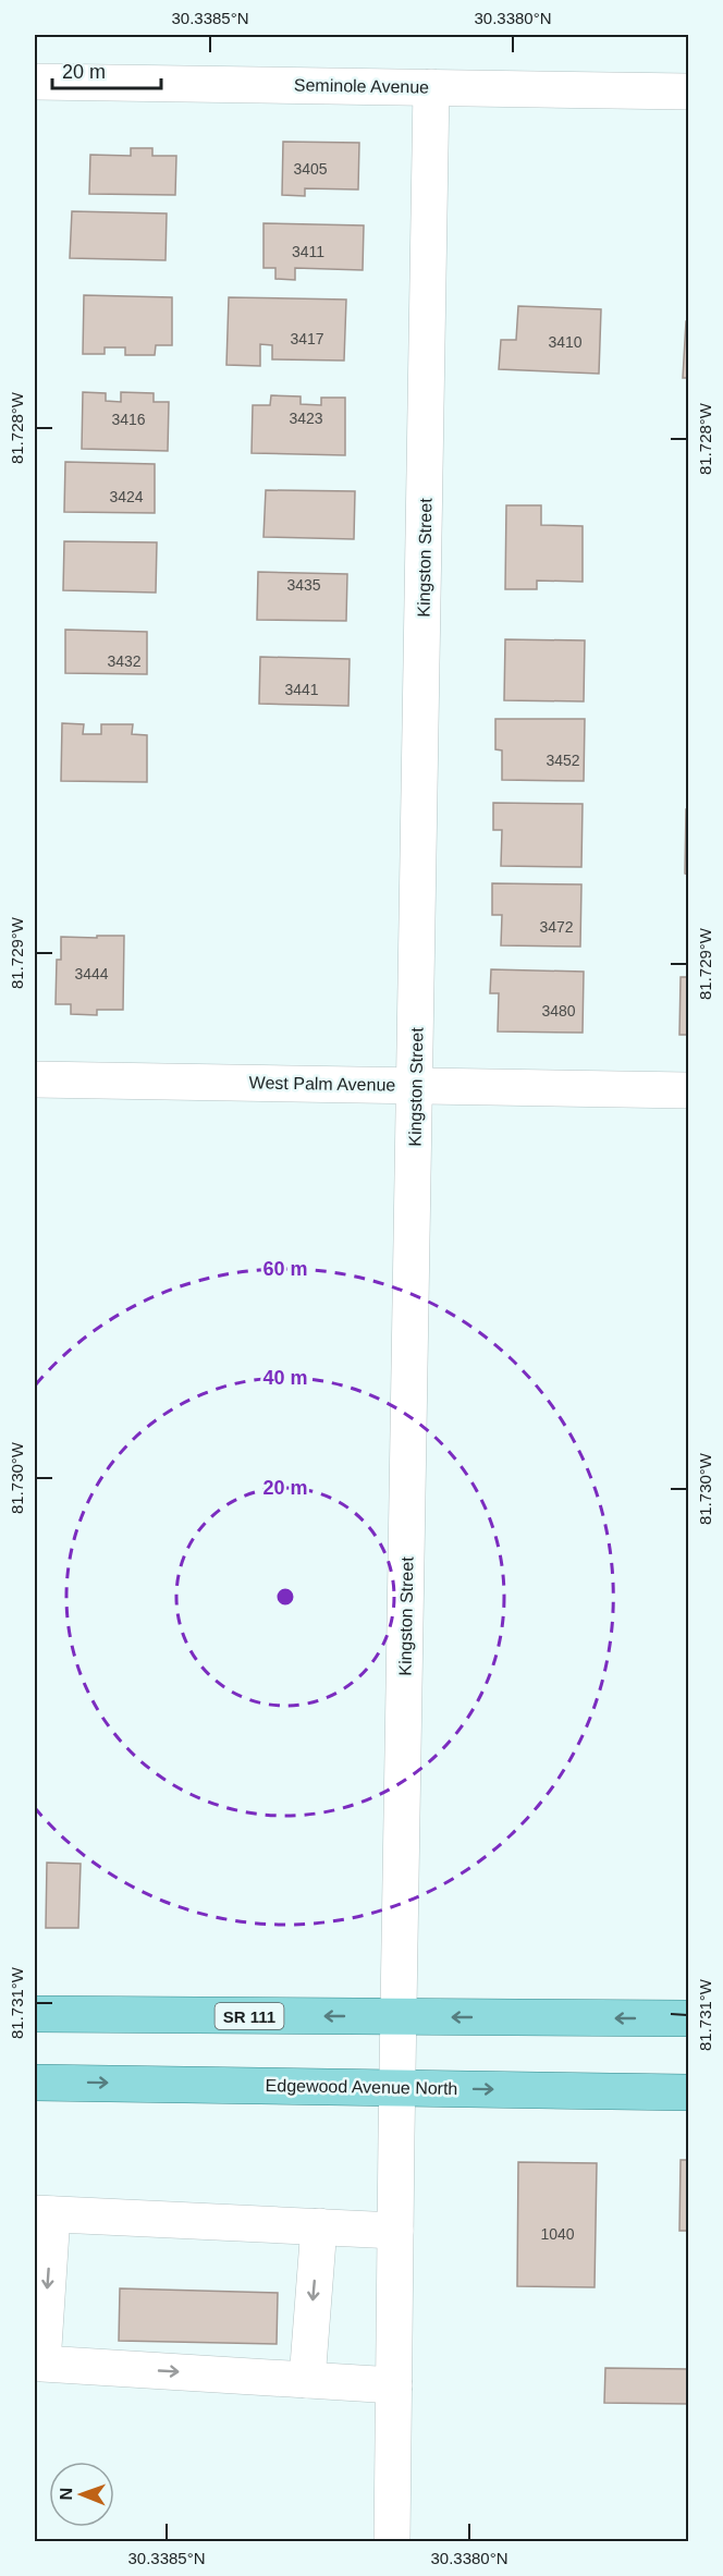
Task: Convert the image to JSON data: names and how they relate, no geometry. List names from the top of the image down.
{
  "streets": {
    "main road": ["SR 111", "Edgewood Avenue North"],
    "street": ["Seminole Avenue", "Kingston Street", "West Palm Avenue"]
  },
  "crossings": [
    ["Seminole Avenue", "Kingston Street"],
    ["Kingston Street", "West Palm Avenue"],
    ["Kingston Street", "SR 111"],
    ["Kingston Street", "Edgewood Avenue North"]
  ],
  "house_numbers": [
    "3405",
    "3411",
    "3417",
    "3410",
    "3423",
    "3416",
    "3424",
    "3435",
    "3432",
    "3441",
    "3452",
    "3472",
    "3444",
    "3480",
    "1040"
  ],
  "scale_bar": "20 m",
  "north": "left",
  "coordinates": [
    "30.3385°N",
    "30.3380°N",
    "81.728°W",
    "81.729°W",
    "81.730°W",
    "81.731°W"
  ],
  "rings": ["60 m", "40 m", "20 m"]
}
